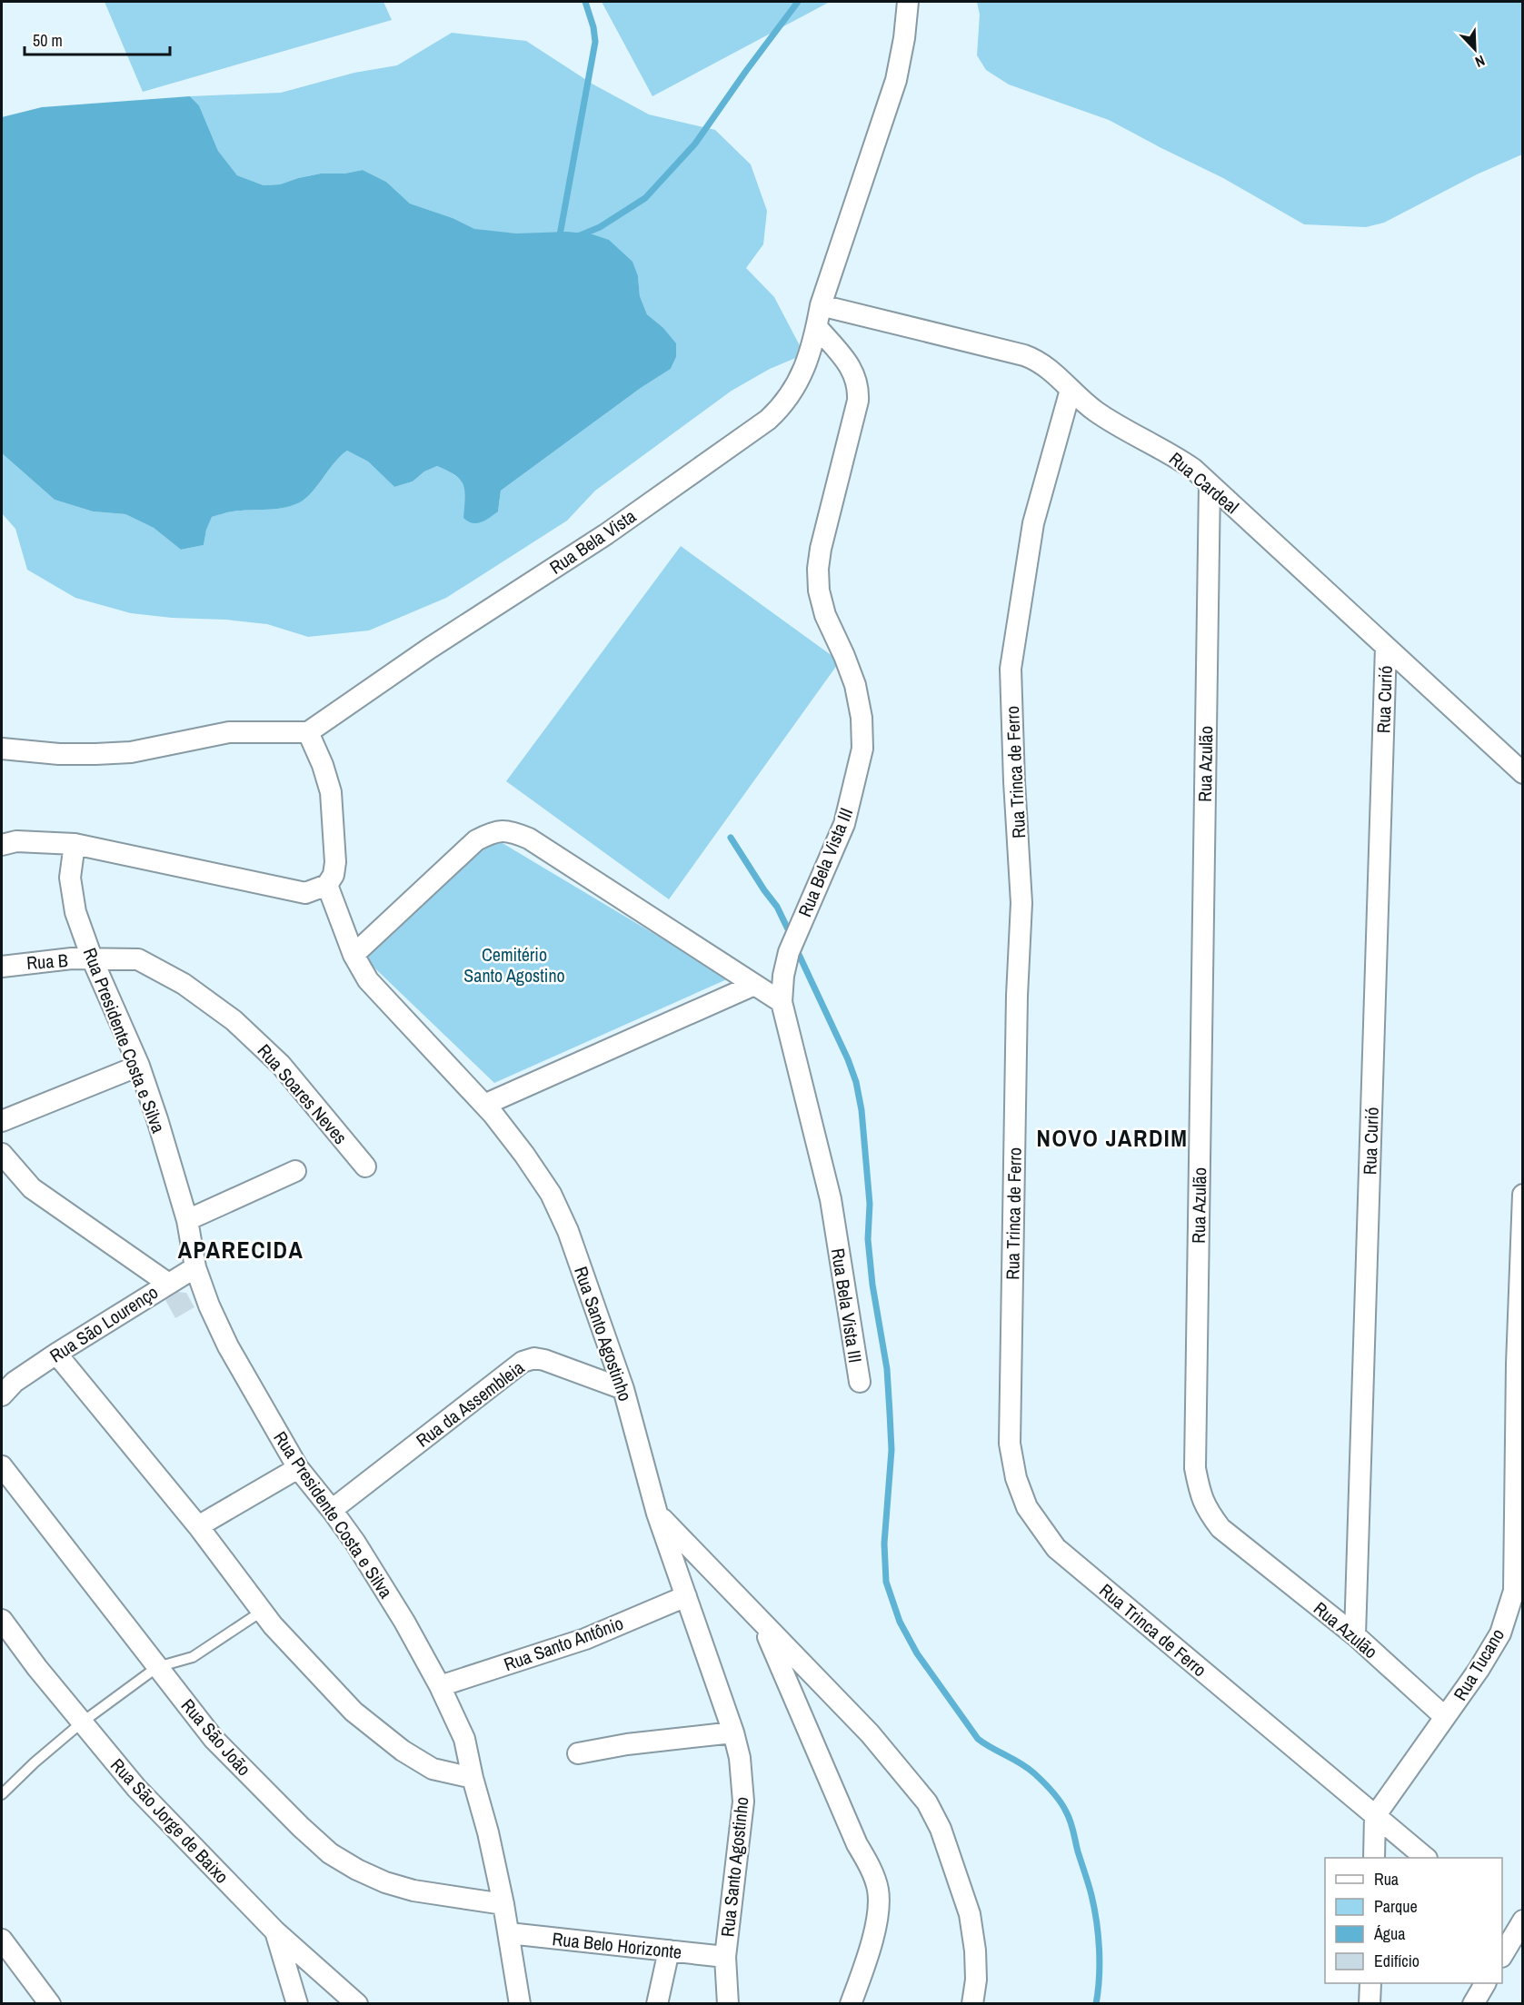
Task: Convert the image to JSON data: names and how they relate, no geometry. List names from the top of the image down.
{
  "streets": {
    "street": [
      "Rua Cardeal",
      "Rua Bela Vista",
      "Rua Curió",
      "Rua Azulão",
      "Rua Trinca de Ferro",
      "Rua Bela Vista III",
      "Rua B",
      "Rua Presidente Costa e Silva",
      "Rua Soares Neves",
      "Rua São Lourenço",
      "Rua Santo Agostinho",
      "Rua da Assembleia",
      "Rua Santo Antônio",
      "Rua Tucano",
      "Rua São João",
      "Rua São Jorge de Baixo",
      "Rua Belo Horizonte"
    ]
  },
  "crossings": [
    ["Rua Cardeal", "Rua Bela Vista"],
    ["Rua Cardeal", "Rua Curió"],
    ["Rua Cardeal", "Rua Azulão"],
    ["Rua Cardeal", "Rua Trinca de Ferro"],
    ["Rua Bela Vista", "Rua Bela Vista III"],
    ["Rua Curió", "Rua Azulão"],
    ["Rua Azulão", "Rua Tucano"],
    ["Rua Trinca de Ferro", "Rua Tucano"],
    ["Rua B", "Rua Presidente Costa e Silva"],
    ["Rua B", "Rua Soares Neves"],
    ["Rua Presidente Costa e Silva", "Rua Soares Neves"],
    ["Rua Presidente Costa e Silva", "Rua São Lourenço"],
    ["Rua Presidente Costa e Silva", "Rua da Assembleia"],
    ["Rua Presidente Costa e Silva", "Rua Santo Antônio"],
    ["Rua Presidente Costa e Silva", "Rua São João"],
    ["Rua Presidente Costa e Silva", "Rua Belo Horizonte"],
    ["Rua Santo Agostinho", "Rua da Assembleia"],
    ["Rua Santo Agostinho", "Rua Santo Antônio"],
    ["Rua Santo Agostinho", "Rua Belo Horizonte"]
  ],
  "districts": ["NOVO JARDIM", "APARECIDA"],
  "parks": ["Cemitério Santo Agostino"],
  "legend": [
    "Rua",
    "Parque",
    "Água",
    "Edifício"
  ],
  "scale_bar": "50 m",
  "north": "bottom right"
}
